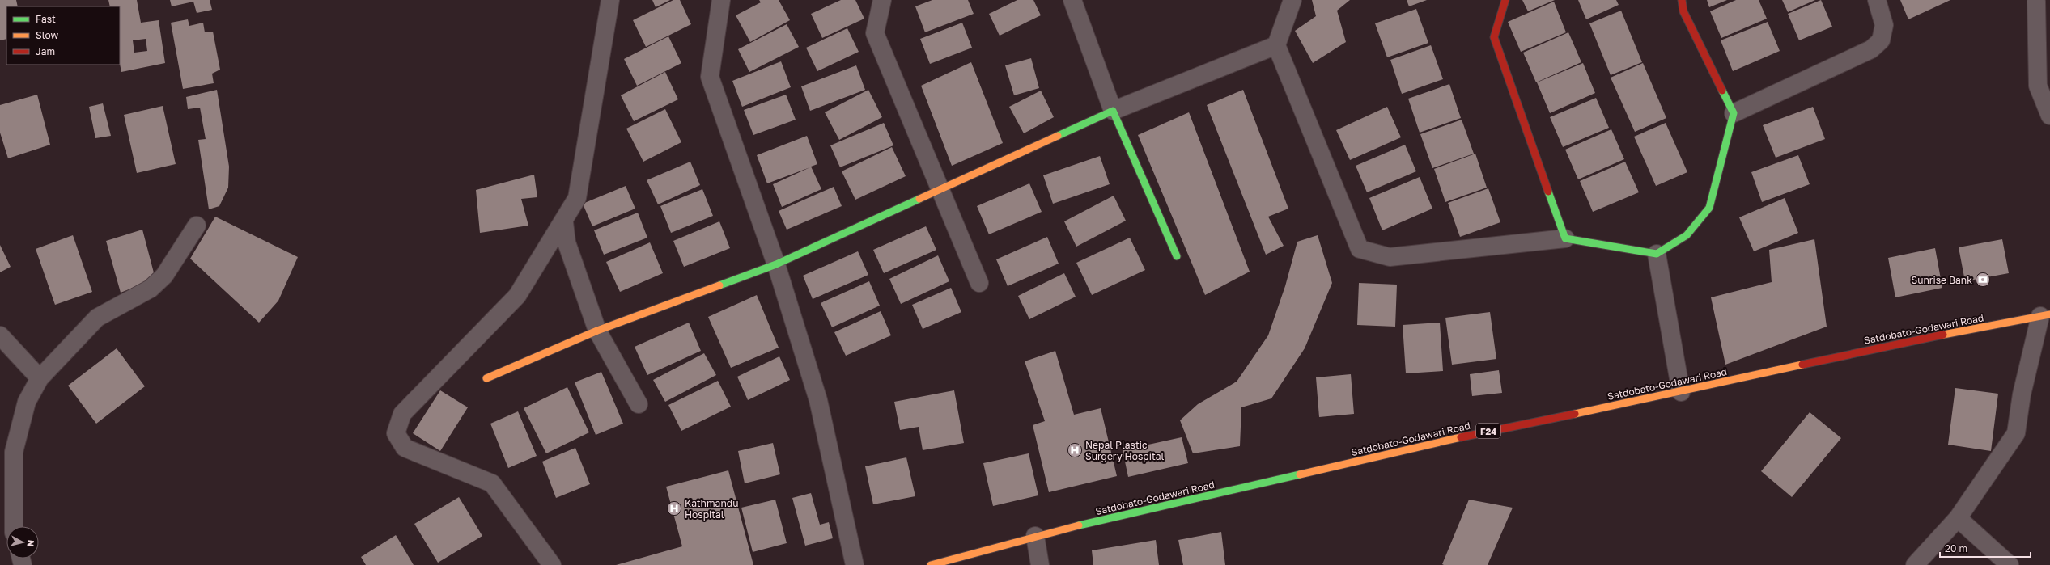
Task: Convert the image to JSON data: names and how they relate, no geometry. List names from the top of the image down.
{
  "streets": {
    "street": ["Satdobato-Godawari Road", "F24"]
  },
  "places": {
    "bank": ["Sunrise Bank"],
    "hospital": ["Nepal Plastic Surgery Hospital", "Kathmandu Hospital"]
  },
  "legend": ["Fast", "Slow", "Jam"],
  "scale_bar": "20 m",
  "north": "right"
}
